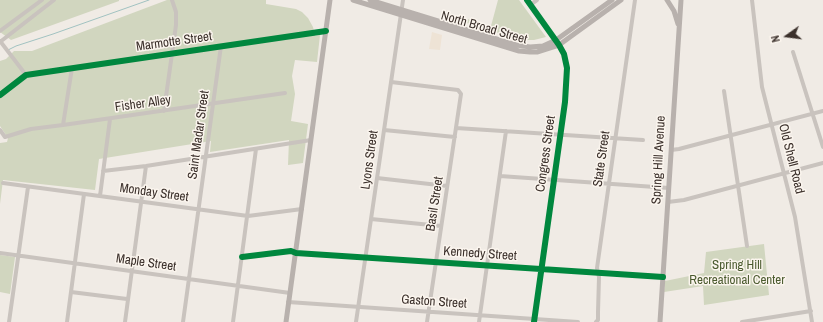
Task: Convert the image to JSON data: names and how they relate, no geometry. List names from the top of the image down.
{
  "streets": {
    "main road": ["North Broad Street", "Spring Hill Avenue"],
    "street": [
      "Marmotte Street",
      "Fisher Alley",
      "Saint Madar Street",
      "Congress Street",
      "State Street",
      "Old Shell Road",
      "Lyons Street",
      "Monday Street",
      "Basil Street",
      "Kennedy Street",
      "Maple Street",
      "Gaston Street"
    ]
  },
  "crossings": [
    ["North Broad Street", "Congress Street"],
    ["North Broad Street", "Lyons Street"],
    ["Marmotte Street", "Saint Madar Street"],
    ["Fisher Alley", "Saint Madar Street"],
    ["Saint Madar Street", "Monday Street"],
    ["Saint Madar Street", "Maple Street"],
    ["Congress Street", "Kennedy Street"],
    ["Congress Street", "Gaston Street"],
    ["State Street", "Kennedy Street"],
    ["Lyons Street", "Basil Street"],
    ["Lyons Street", "Kennedy Street"],
    ["Lyons Street", "Gaston Street"],
    ["Spring Hill Avenue", "Kennedy Street"],
    ["Basil Street", "Kennedy Street"],
    ["Basil Street", "Gaston Street"]
  ],
  "parks": ["Spring Hill Recreational Center"],
  "north": "left"
}
